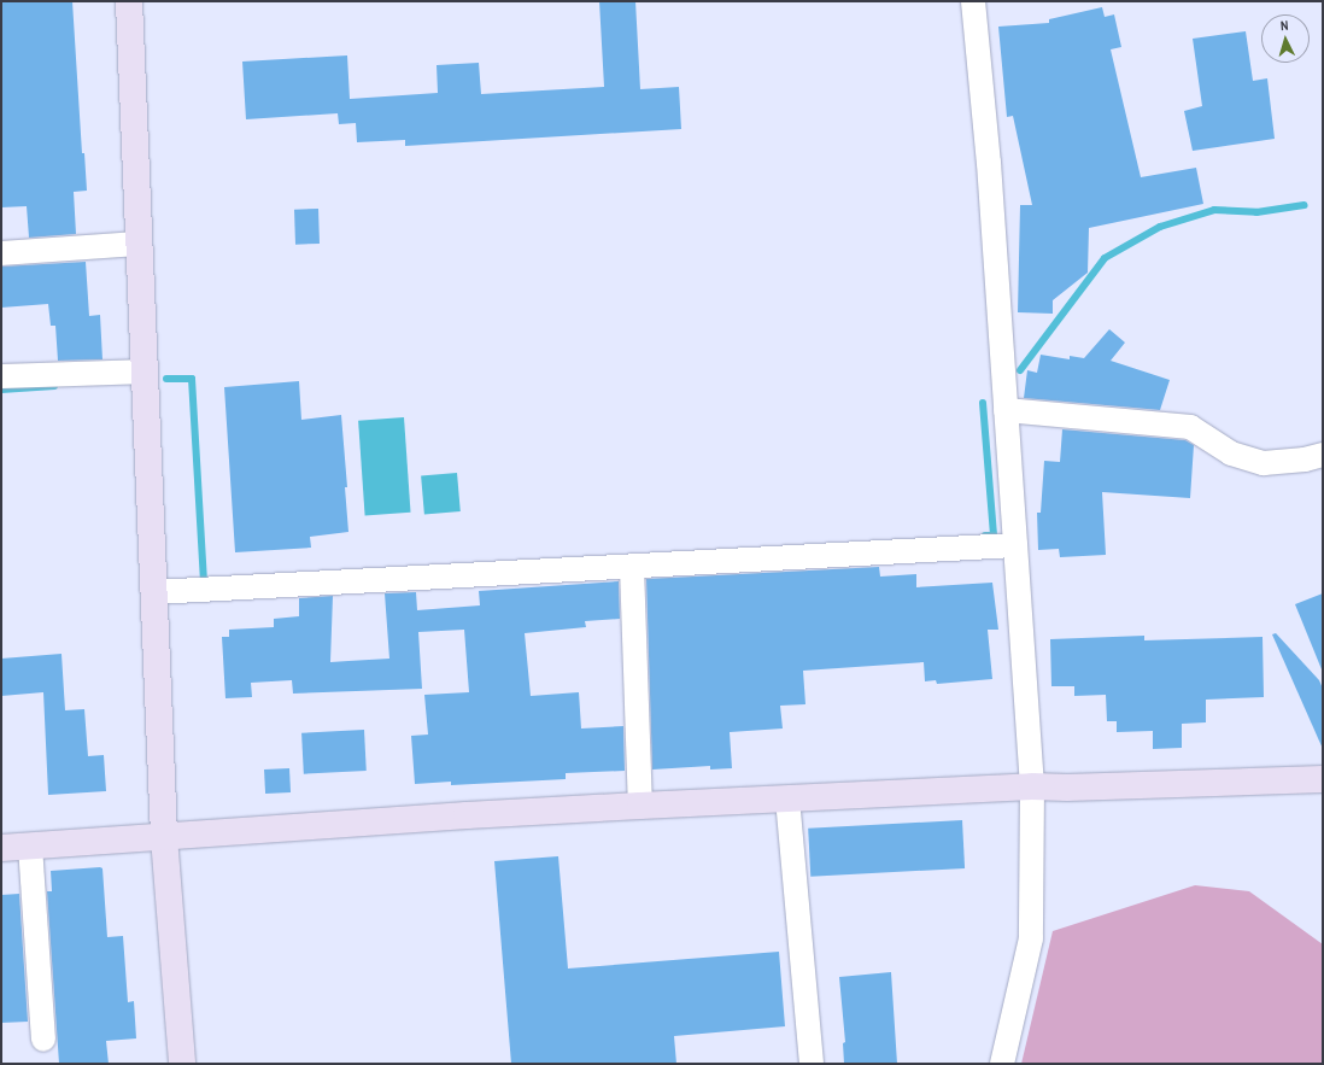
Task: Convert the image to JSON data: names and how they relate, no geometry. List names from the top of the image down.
{
  "north": "top"
}
